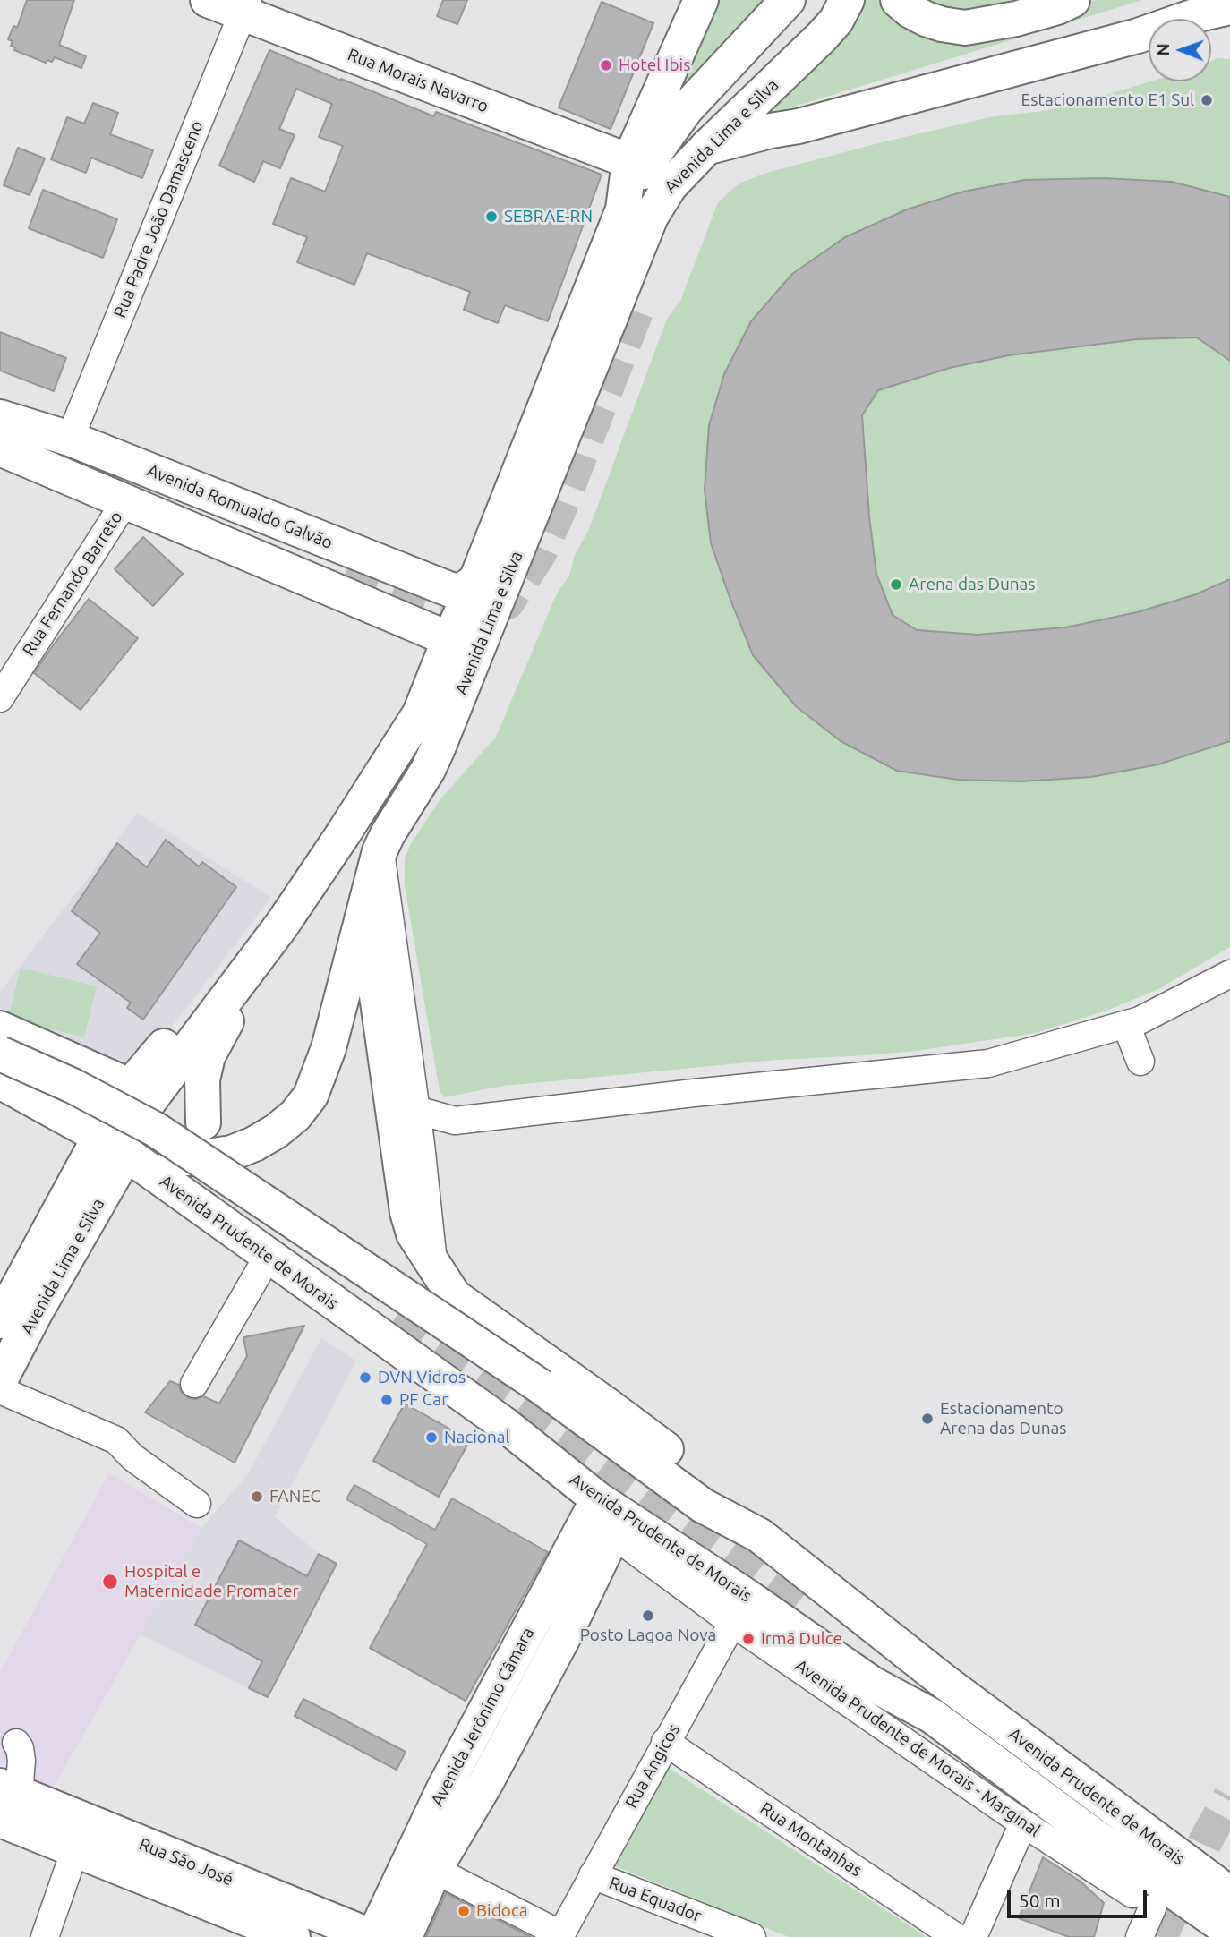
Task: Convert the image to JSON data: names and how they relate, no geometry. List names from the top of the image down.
{
  "streets": {
    "main road": [
      "Rua Morais Navarro",
      "Avenida Lima e Silva",
      "Avenida Romualdo Galvão",
      "Avenida Prudente de Morais",
      "Avenida Jerônimo Câmara",
      "Rua São José"
    ],
    "street": [
      "Rua Padre João Damasceno",
      "Rua Fernando Barreto",
      "Avenida Prudente de Morais - Marginal",
      "Rua Angicos",
      "Rua Montanhas",
      "Rua Equador"
    ]
  },
  "crossings": [
    ["Rua Morais Navarro", "Avenida Lima e Silva"],
    ["Rua Morais Navarro", "Rua Padre João Damasceno"],
    ["Avenida Lima e Silva", "Avenida Romualdo Galvão"],
    ["Avenida Lima e Silva", "Avenida Prudente de Morais"],
    ["Rua Padre João Damasceno", "Avenida Romualdo Galvão"],
    ["Avenida Prudente de Morais", "Avenida Jerônimo Câmara"],
    ["Avenida Prudente de Morais", "Avenida Prudente de Morais - Marginal"],
    ["Avenida Prudente de Morais", "Rua Angicos"],
    ["Avenida Jerônimo Câmara", "Avenida Prudente de Morais - Marginal"],
    ["Avenida Jerônimo Câmara", "Rua São José"],
    ["Avenida Prudente de Morais - Marginal", "Rua Angicos"],
    ["Rua Angicos", "Rua Montanhas"],
    ["Rua Angicos", "Rua Equador"]
  ],
  "places": [
    "Hotel Ibis",
    "Estacionamento E1 Sul",
    "SEBRAE-RN",
    "Arena das Dunas",
    "DVN Vidros",
    "PF Car",
    "Estacionamento Arena das Dunas",
    "Nacional",
    "FANEC",
    "Hospital e Maternidade Promater",
    "Posto Lagoa Nova",
    "Irmã Dulce",
    "Bidoca"
  ],
  "scale_bar": "50 m",
  "north": "left"
}
